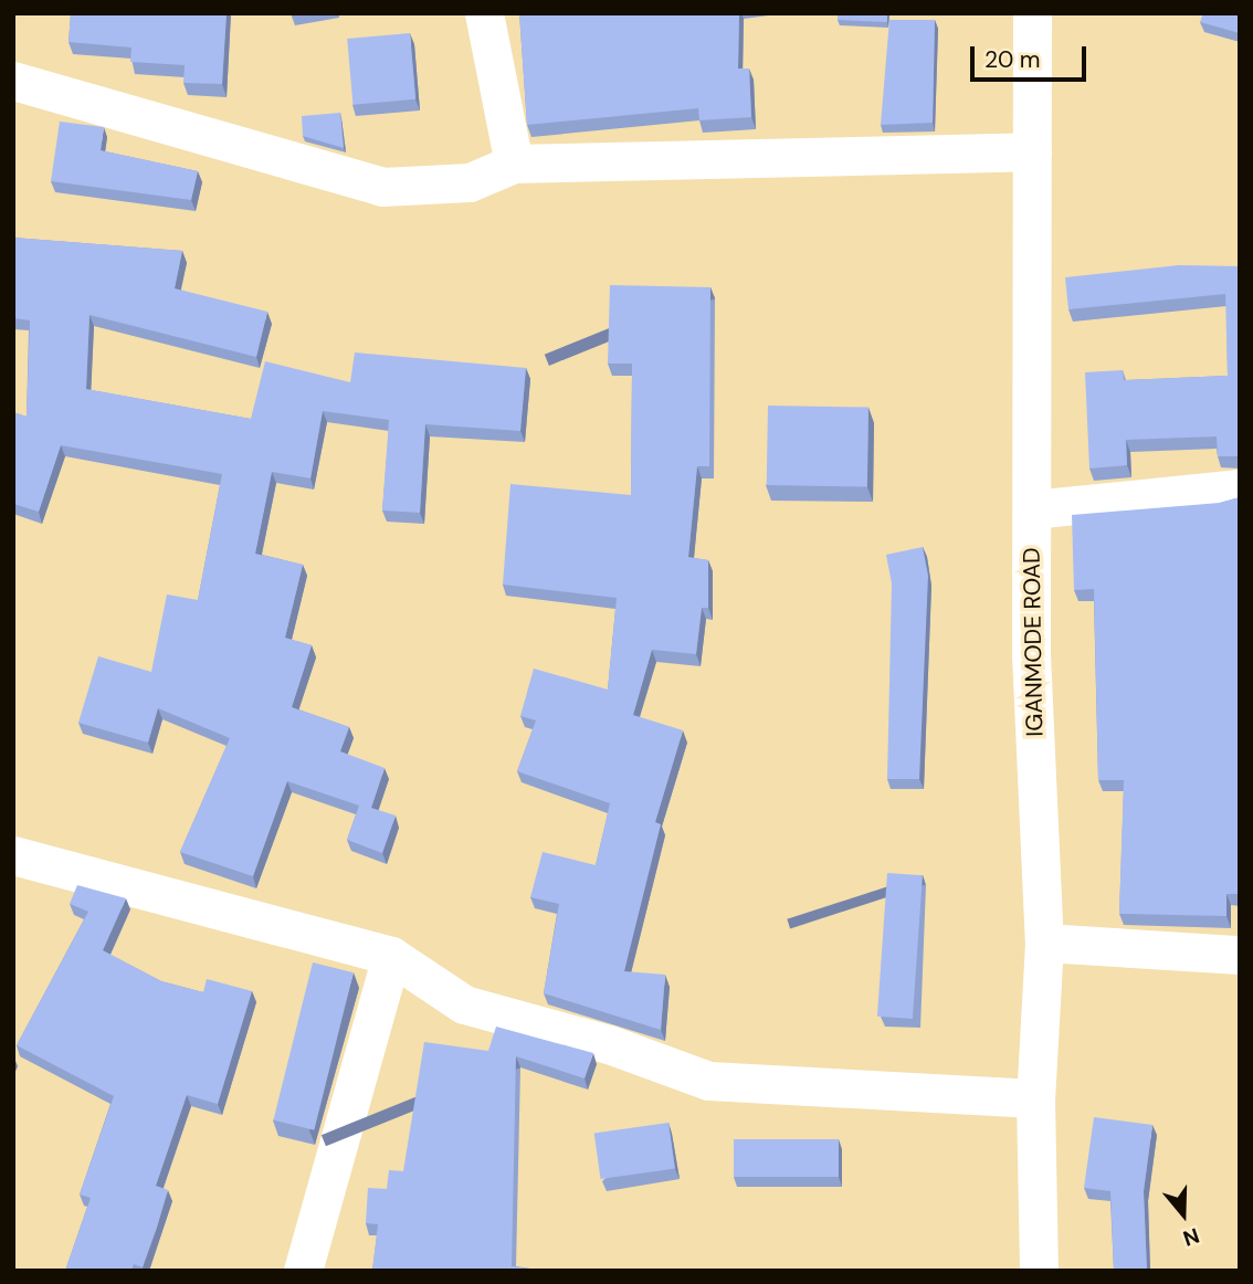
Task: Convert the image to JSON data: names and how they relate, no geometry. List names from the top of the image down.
{
  "streets": {
    "street": ["IGANMODE ROAD"]
  },
  "scale_bar": "20 m",
  "north": "bottom"
}
